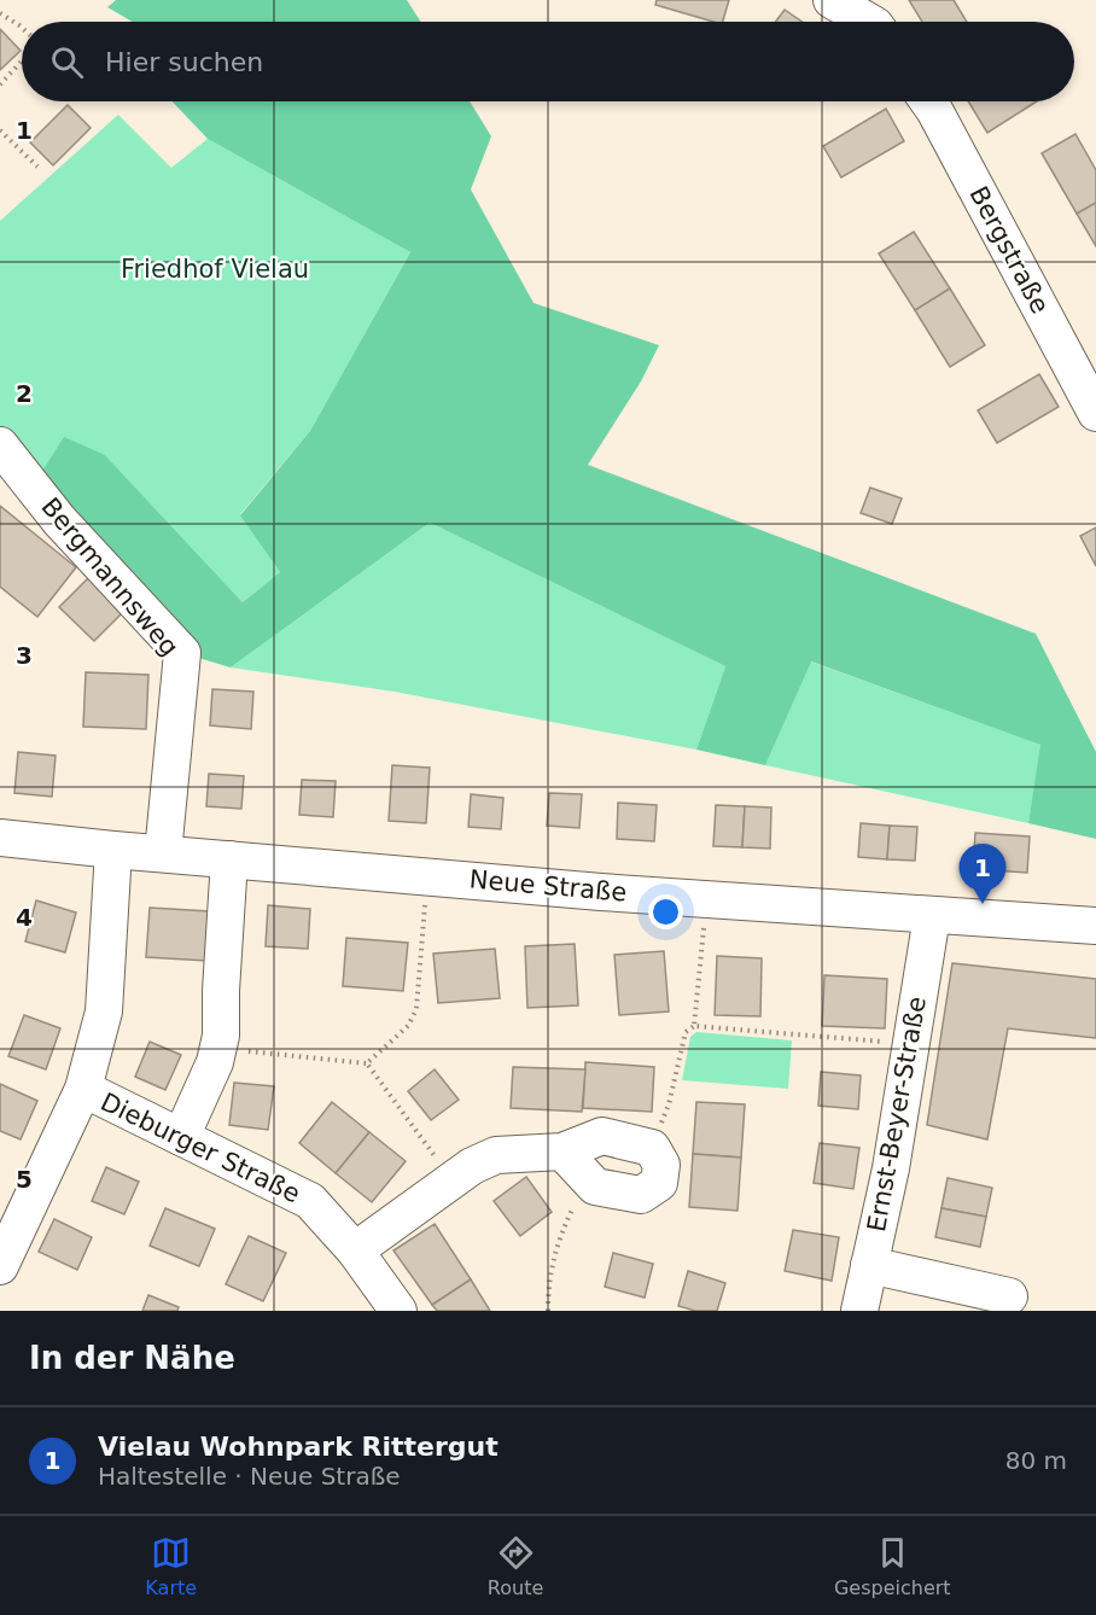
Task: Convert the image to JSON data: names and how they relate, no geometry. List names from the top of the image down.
{
  "streets": {
    "street": [
      "Bergstraße",
      "Bergmannsweg",
      "Neue Straße",
      "Ernst-Beyer-Straße",
      "Dieburger Straße"
    ]
  },
  "crossings": [
    ["Bergmannsweg", "Neue Straße"],
    ["Neue Straße", "Ernst-Beyer-Straße"]
  ],
  "parks": ["Friedhof Vielau"],
  "page": {
    "search": "Hier suchen",
    "pins": "1",
    "heading": "In der Nähe",
    "list": [
      {
        "mark": "1",
        "name": "Vielau Wohnpark Rittergut",
        "note": "Haltestelle · Neue Straße",
        "value": "80 m"
      }
    ],
    "nav": ["Karte", "Route", "Gespeichert"]
  },
  "grid": {
    "rows": [
      "1",
      "2",
      "3",
      "4",
      "5"
    ]
  }
}
